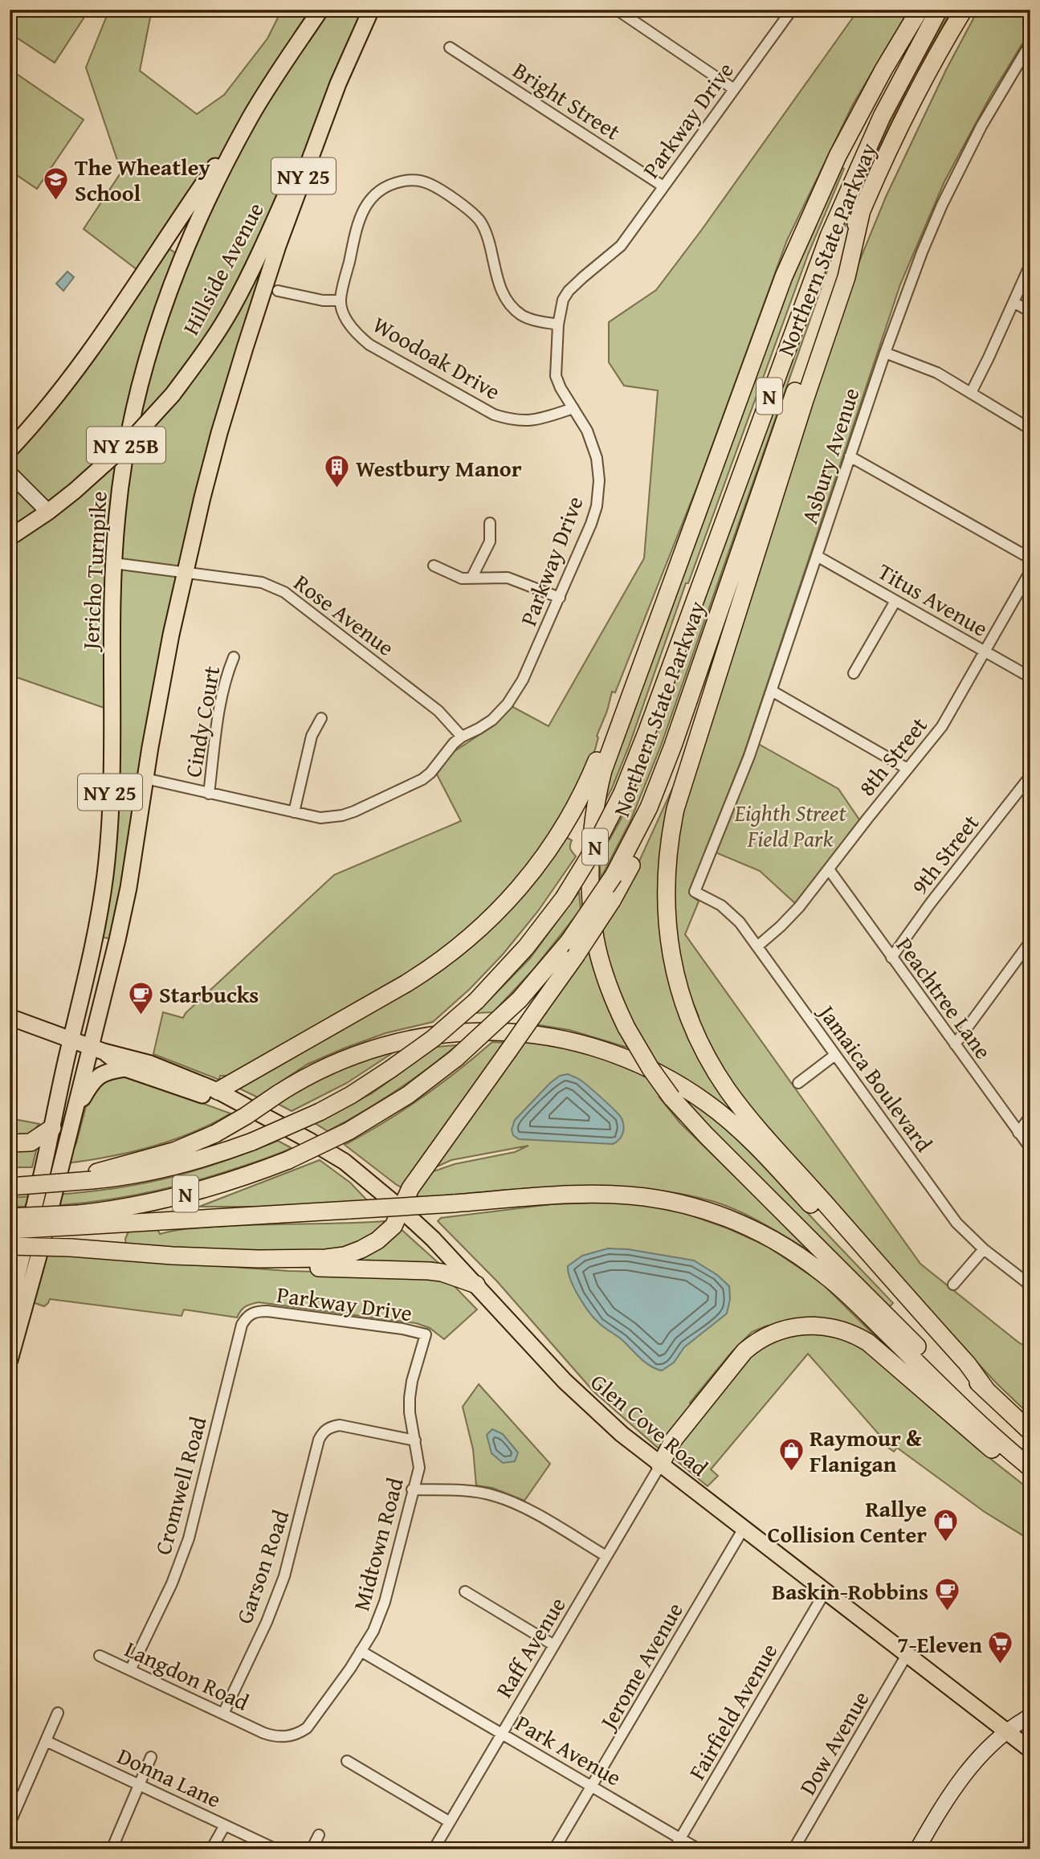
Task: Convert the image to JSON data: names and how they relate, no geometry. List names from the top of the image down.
{
  "streets": {
    "highway": ["Northern State Parkway", "N"],
    "main road": [
      "NY 25",
      "Hillside Avenue",
      "NY 25B",
      "Jericho Turnpike",
      "Glen Cove Road"
    ],
    "street": [
      "Bright Street",
      "Parkway Drive",
      "Woodoak Drive",
      "Asbury Avenue",
      "Titus Avenue",
      "Rose Avenue",
      "Cindy Court",
      "8th Street",
      "9th Street",
      "Peachtree Lane",
      "Jamaica Boulevard",
      "Cromwell Road",
      "Midtown Road",
      "Garson Road",
      "Raff Avenue",
      "Jerome Avenue",
      "Langdon Road",
      "Fairfield Avenue",
      "Dow Avenue",
      "Park Avenue",
      "Donna Lane"
    ]
  },
  "crossings": [
    ["Bright Street", "Parkway Drive"],
    ["Parkway Drive", "NY 25"],
    ["Parkway Drive", "Woodoak Drive"],
    ["Parkway Drive", "Rose Avenue"],
    ["Parkway Drive", "Cindy Court"],
    ["Parkway Drive", "Cromwell Road"],
    ["Parkway Drive", "Midtown Road"],
    ["NY 25", "Hillside Avenue"],
    ["NY 25", "Jericho Turnpike"],
    ["NY 25", "Rose Avenue"],
    ["NY 25", "Glen Cove Road"],
    ["Asbury Avenue", "Titus Avenue"],
    ["Asbury Avenue", "Jamaica Boulevard"],
    ["Jericho Turnpike", "Rose Avenue"],
    ["Jericho Turnpike", "Glen Cove Road"],
    ["Titus Avenue", "8th Street"],
    ["8th Street", "Peachtree Lane"],
    ["8th Street", "Jamaica Boulevard"],
    ["9th Street", "Peachtree Lane"],
    ["Glen Cove Road", "Raff Avenue"],
    ["Glen Cove Road", "Jerome Avenue"],
    ["Glen Cove Road", "Fairfield Avenue"],
    ["Glen Cove Road", "Dow Avenue"],
    ["Cromwell Road", "Langdon Road"],
    ["Midtown Road", "Garson Road"],
    ["Midtown Road", "Langdon Road"],
    ["Midtown Road", "Park Avenue"],
    ["Garson Road", "Langdon Road"],
    ["Raff Avenue", "Park Avenue"],
    ["Jerome Avenue", "Park Avenue"],
    ["Fairfield Avenue", "Park Avenue"]
  ],
  "parks": ["Eighth Street Field Park"],
  "places": {
    "school or university": ["The Wheatley School"],
    "building": ["Westbury Manor"],
    "cafe": ["Starbucks", "Baskin-Robbins"],
    "shop": ["Raymour & Flanigan", "Rallye Collision Center"],
    "supermarket": ["7-Eleven"]
  }
}
